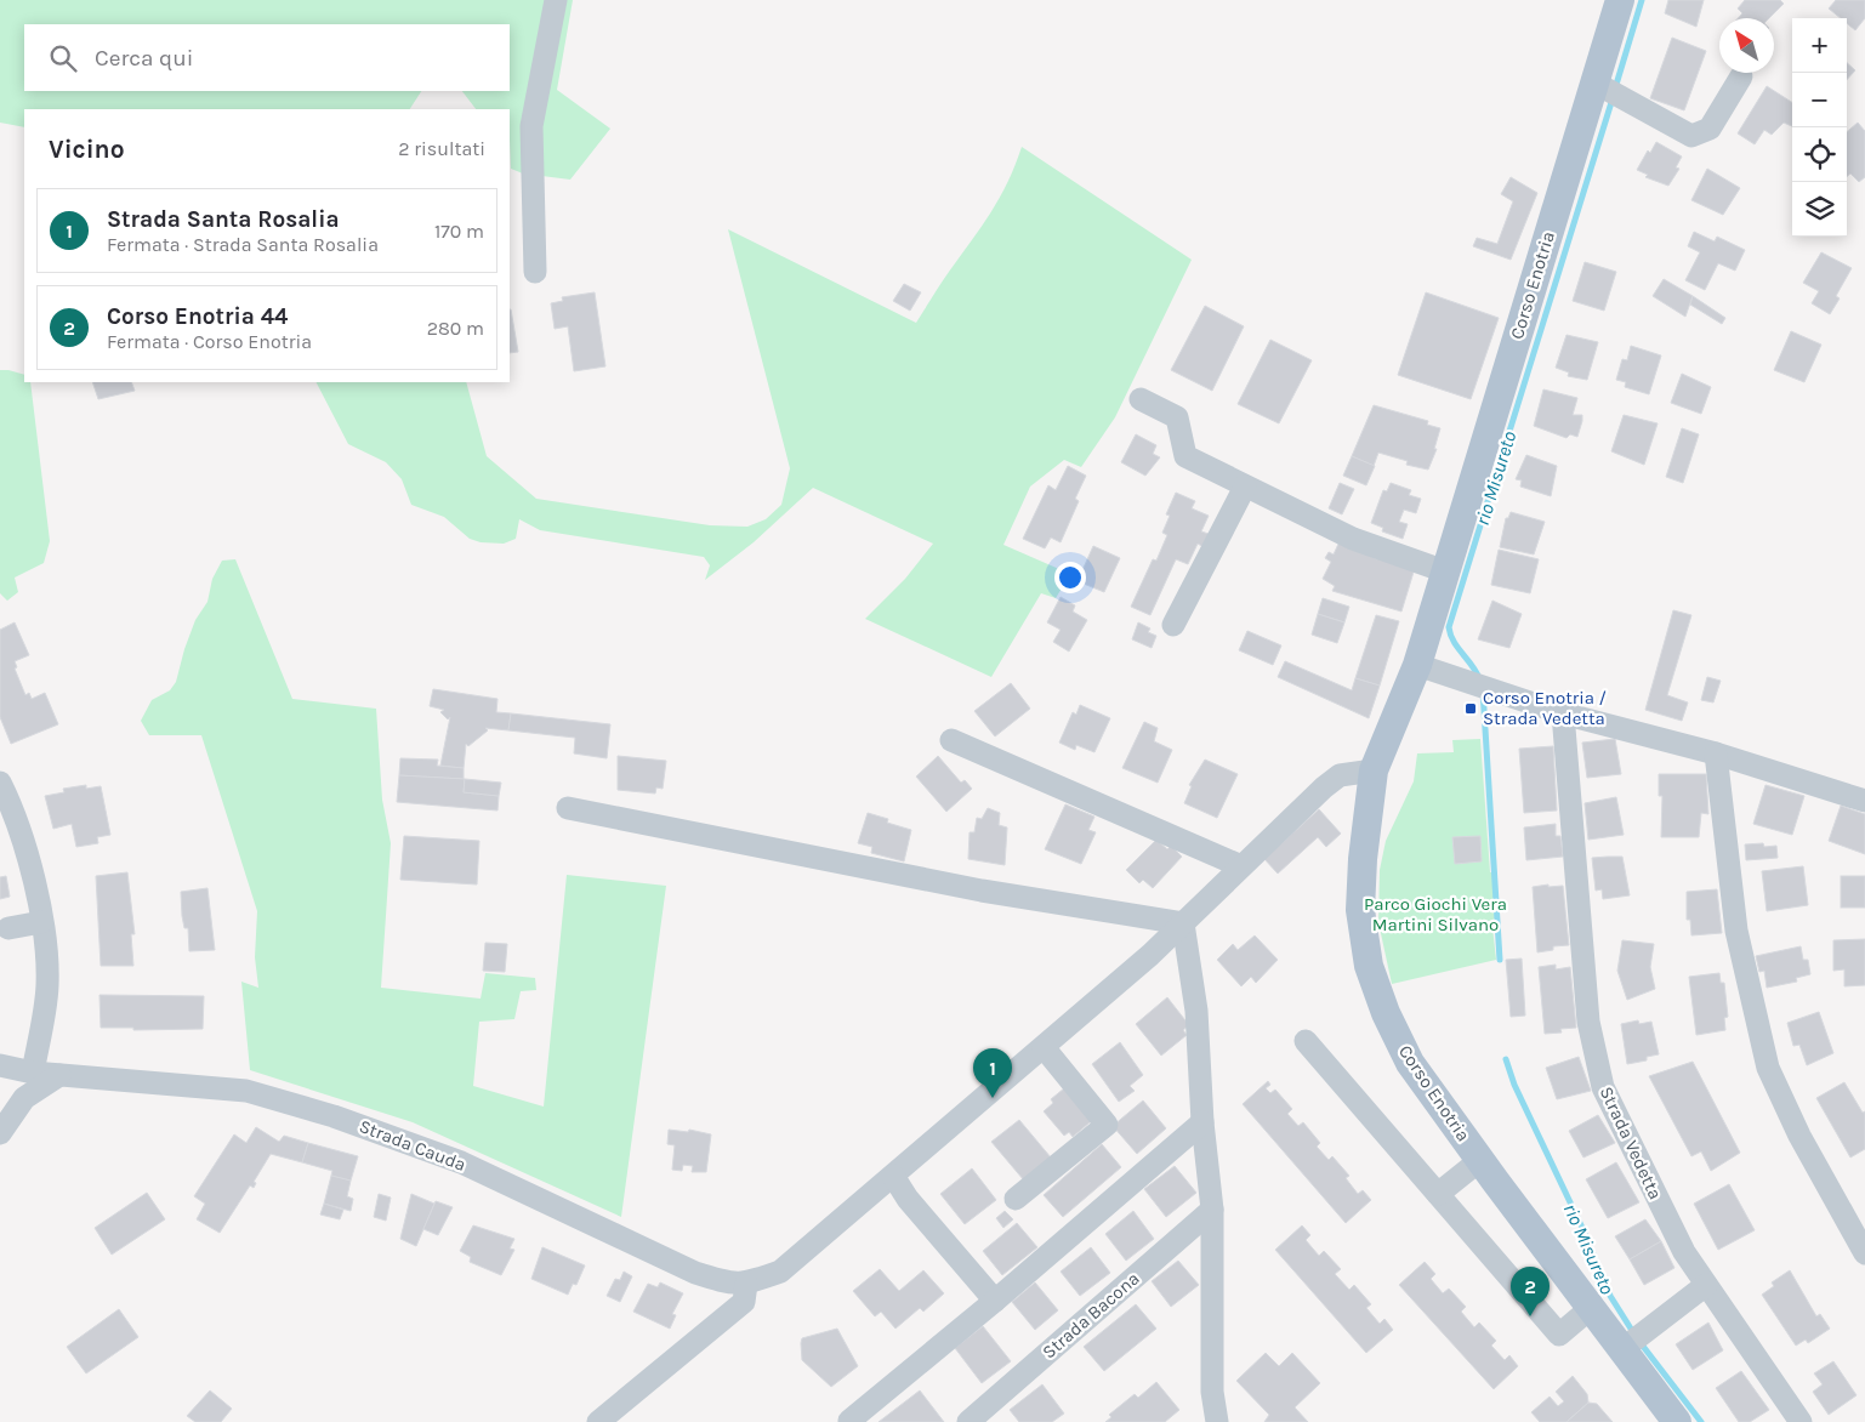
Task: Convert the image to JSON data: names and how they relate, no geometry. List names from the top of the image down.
{
  "streets": {
    "main road": ["Corso Enotria"],
    "street": ["Strada Vedetta", "Strada Cauda", "Strada Bacona"]
  },
  "water": ["rio Misureto"],
  "parks": ["Parco Giochi Vera Martini Silvano"],
  "places": {
    "transit": ["Corso Enotria / Strada Vedetta"]
  },
  "north": "top left",
  "page": {
    "map_buttons": ["+", "−"],
    "search": "Cerca qui",
    "heading": ["Vicino", "2 risultati"],
    "list": [
      {
        "mark": "1",
        "name": "Strada Santa Rosalia",
        "note": "Fermata · Strada Santa Rosalia",
        "value": "170 m"
      },
      {
        "mark": "2",
        "name": "Corso Enotria 44",
        "note": "Fermata · Corso Enotria",
        "value": "280 m"
      }
    ],
    "pins": ["1", "2"]
  }
}
